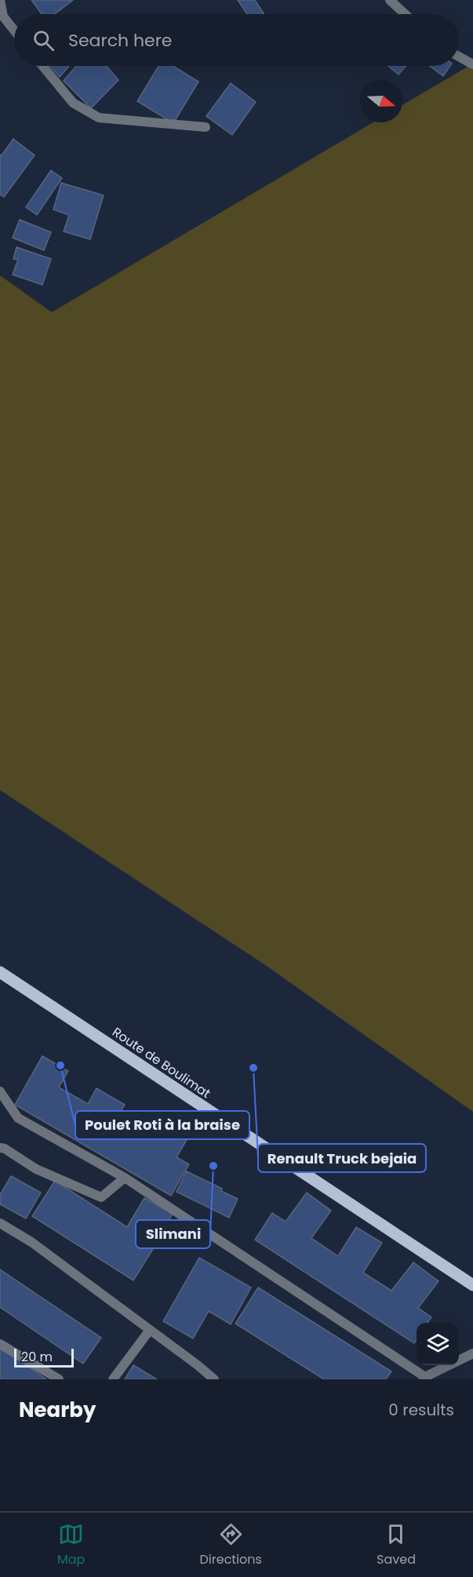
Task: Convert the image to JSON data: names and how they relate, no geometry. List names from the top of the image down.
{
  "streets": {
    "main road": ["Route de Boulimat"]
  },
  "places": ["Poulet Roti à la braise", "Renault Truck bejaia", "Slimani"],
  "scale_bar": "20 m",
  "north": "right",
  "page": {
    "search": "Search here",
    "scale": "20 m",
    "heading": ["Nearby", "0 results"],
    "nav": ["Map", "Directions", "Saved"]
  }
}
